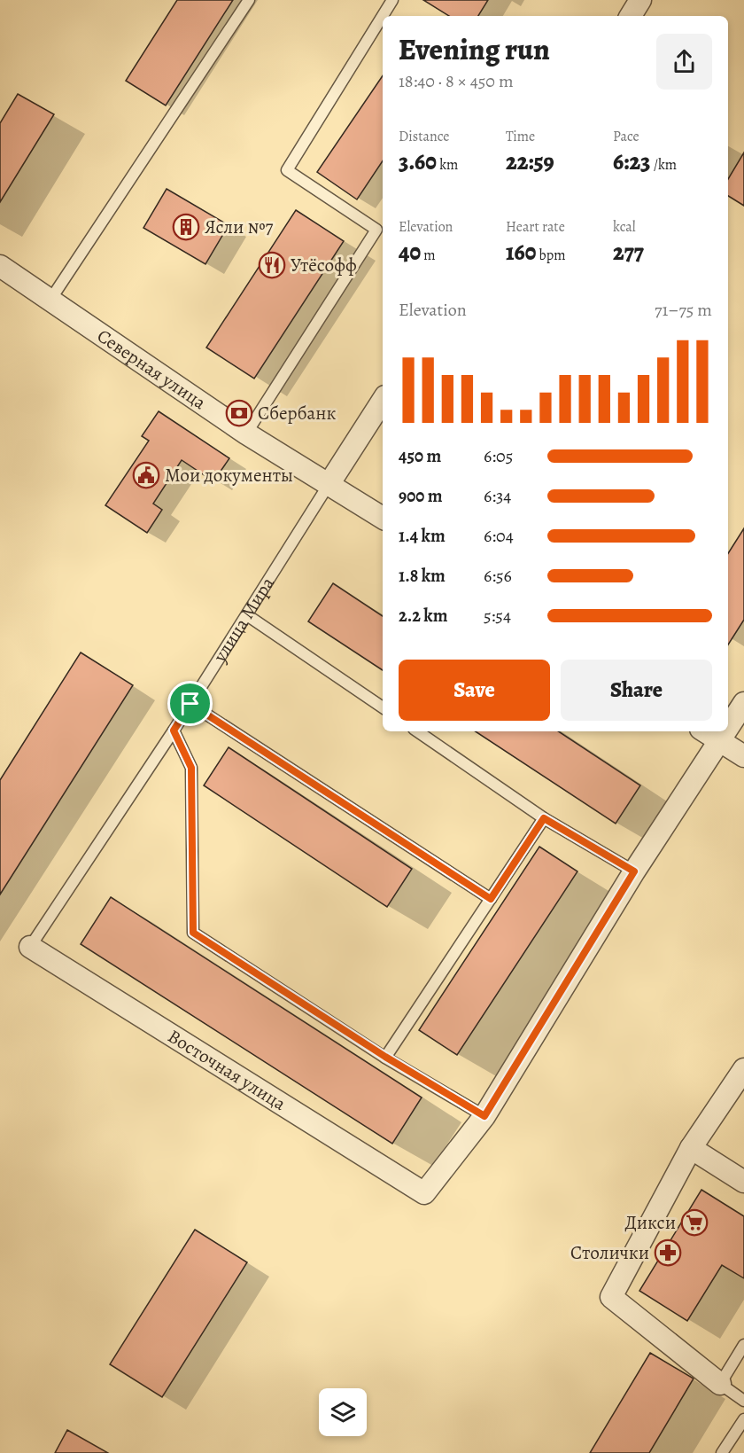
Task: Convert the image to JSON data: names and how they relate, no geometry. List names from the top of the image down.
{
  "streets": {
    "street": ["Северная улица", "улица Мира", "Восточная улица"]
  },
  "crossings": [
    ["Северная улица", "улица Мира"],
    ["улица Мира", "Восточная улица"]
  ],
  "places": {
    "building": ["Ясли №7"],
    "restaurant": ["Утёсофф"],
    "bank": ["Сбербанк"],
    "public building": ["Мои документы"],
    "supermarket": ["Дикси"],
    "pharmacy": ["Столички"]
  },
  "page": {
    "heading": ["Evening run", "18:40 · 8 × 450 m"],
    "stats": [
      ["Distance", "3.60 km"],
      ["Time", "22:59"],
      ["Pace", "6:23 /km"],
      ["Elevation", "40 m"],
      ["Heart rate", "160 bpm"],
      ["kcal", "277"]
    ],
    "chart": ["Elevation", "71–75 m"],
    "list": [
      {
        "name": "450 m",
        "note": "6:05"
      },
      {
        "name": "900 m",
        "note": "6:34"
      },
      {
        "name": "1.4 km",
        "note": "6:04"
      },
      {
        "name": "1.8 km",
        "note": "6:56"
      },
      {
        "name": "2.2 km",
        "note": "5:54"
      }
    ],
    "buttons": ["Save", "Share"]
  }
}
